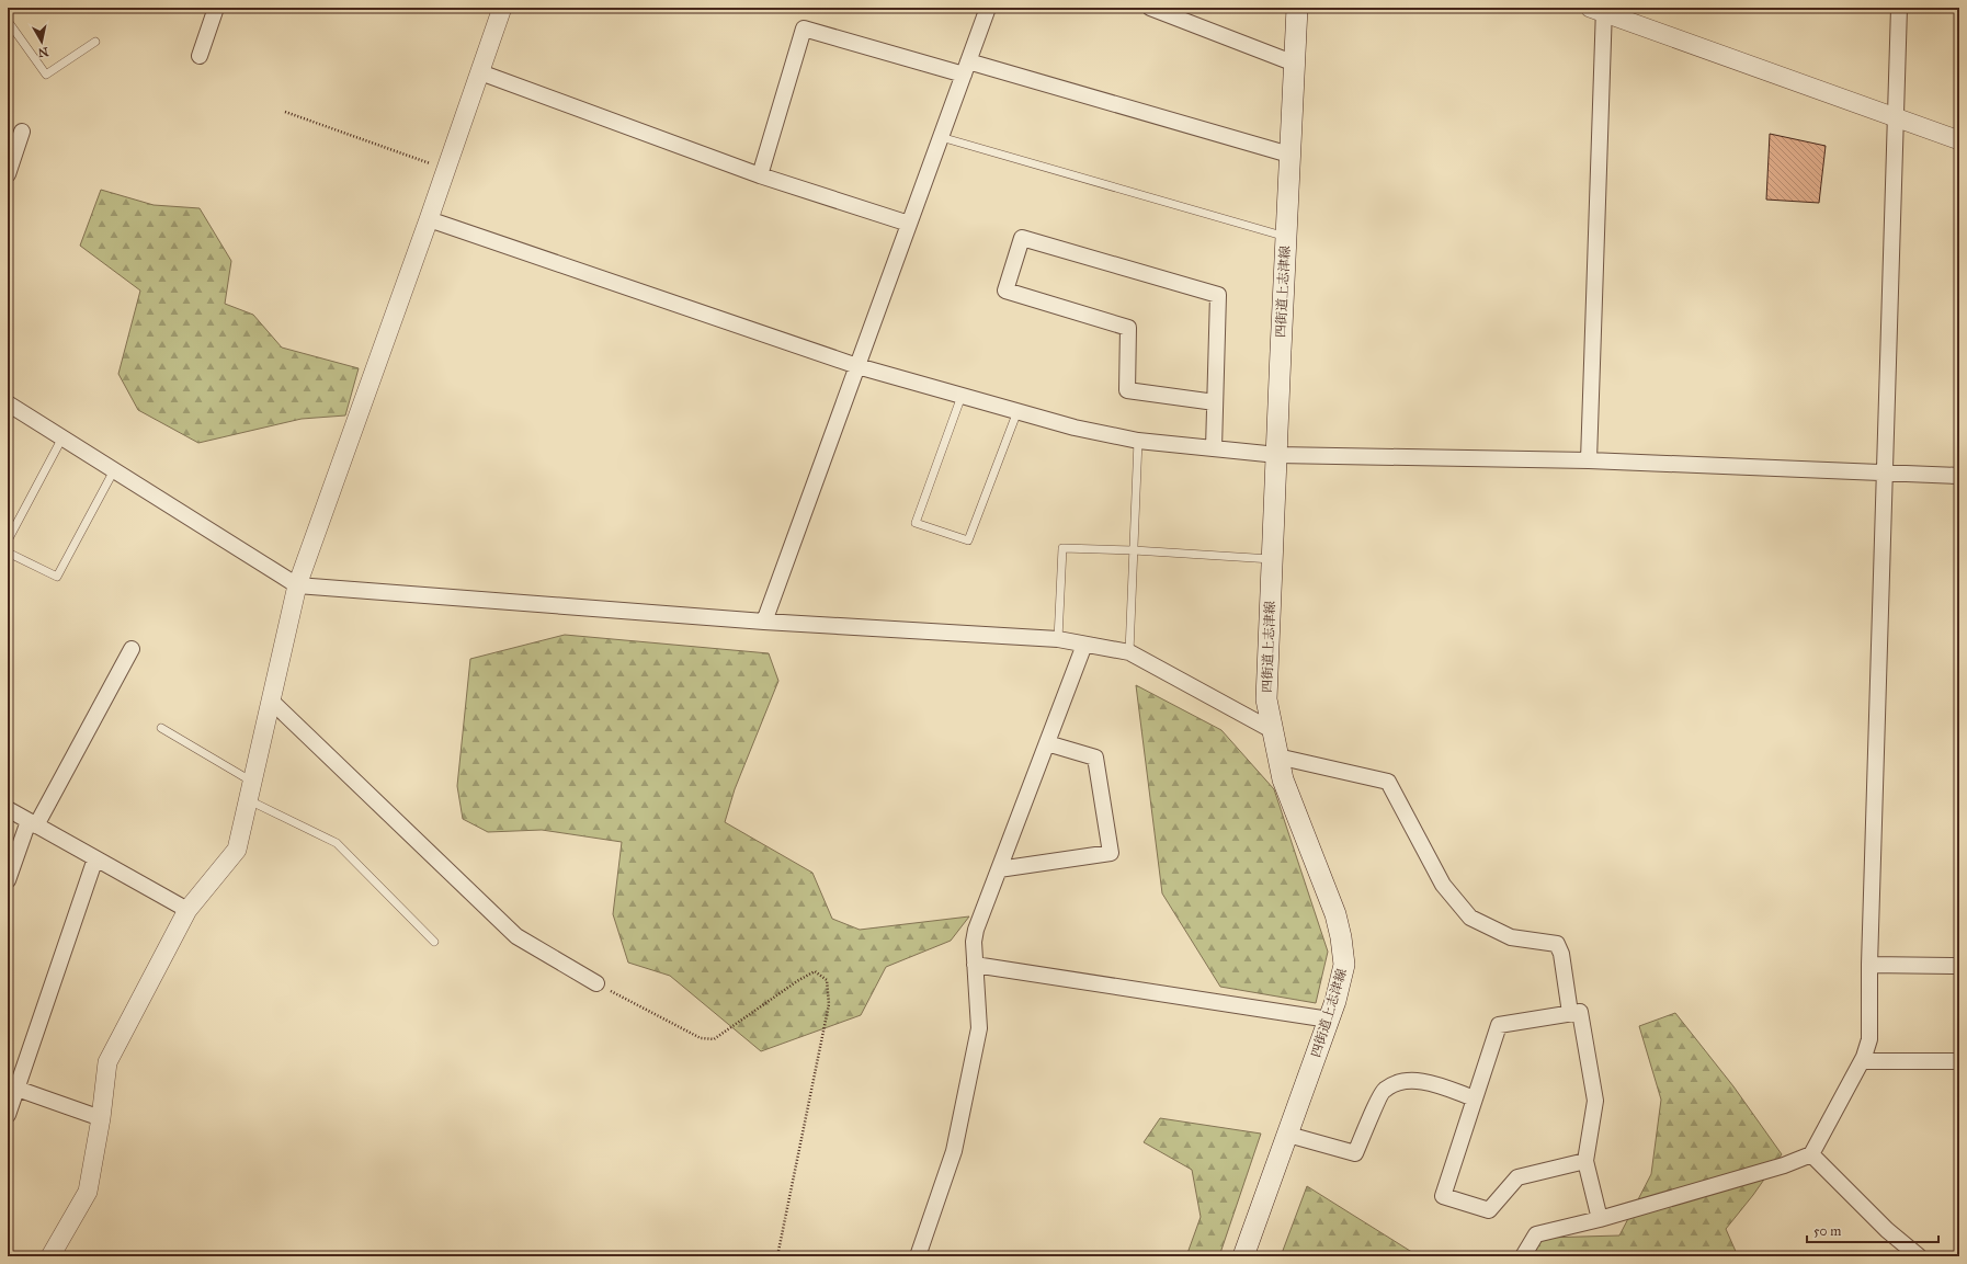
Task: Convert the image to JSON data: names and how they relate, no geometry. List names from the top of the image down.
{
  "streets": {
    "main road": ["四街道上志津線"]
  },
  "scale_bar": "50 m",
  "north": "bottom"
}
